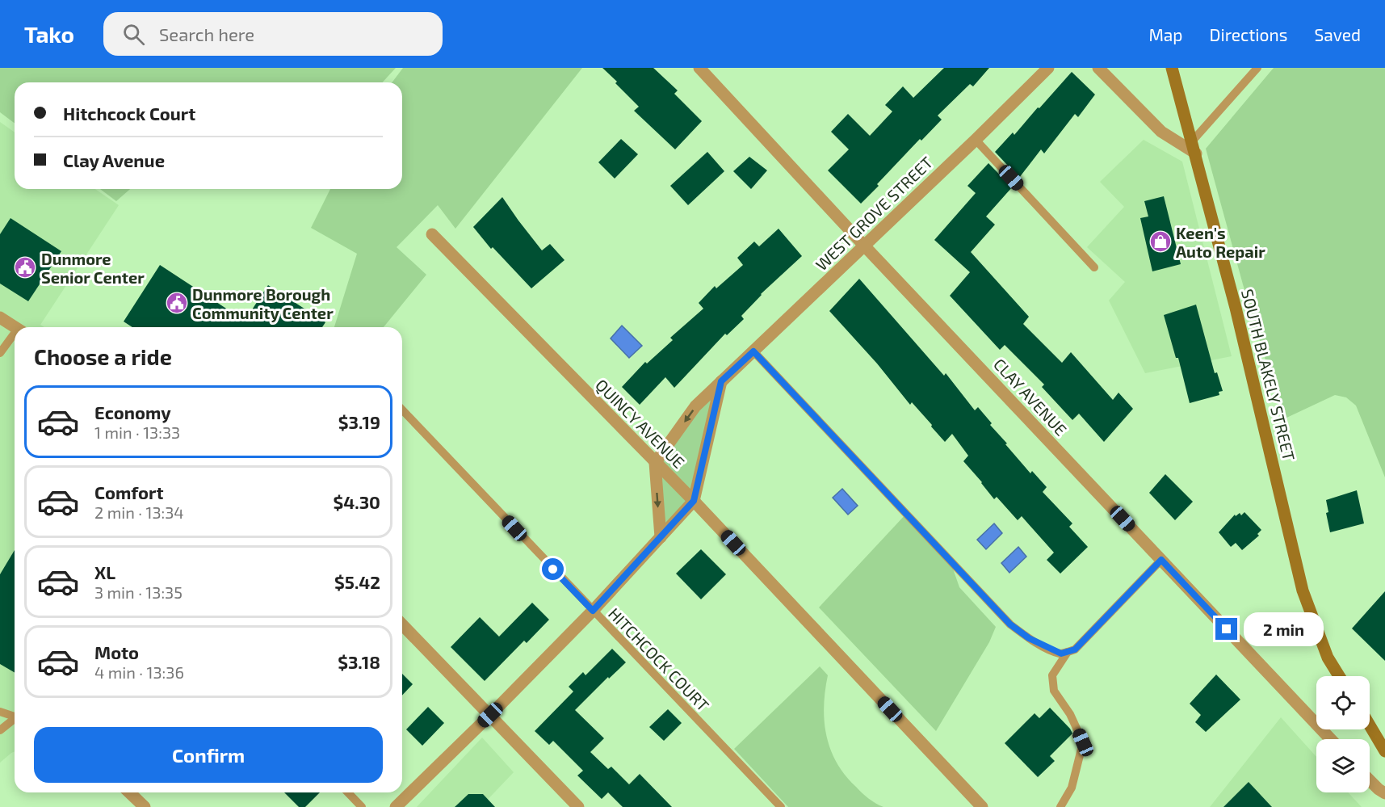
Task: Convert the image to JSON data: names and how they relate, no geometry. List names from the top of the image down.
{
  "streets": {
    "main road": ["SOUTH BLAKELY STREET"],
    "street": ["WEST GROVE STREET", "CLAY AVENUE", "QUINCY AVENUE"],
    "lane": ["HITCHCOCK COURT"]
  },
  "crossings": [
    ["WEST GROVE STREET", "CLAY AVENUE"],
    ["WEST GROVE STREET", "QUINCY AVENUE"]
  ],
  "places": {
    "shop": ["Keen's Auto Repair"],
    "public building": ["Dunmore Senior Center", "Dunmore Borough Community Center"]
  },
  "page": {
    "header": "Tako",
    "search": "Search here",
    "nav": ["Map", "Directions", "Saved"],
    "banner": ["Hitchcock Court", "Clay Avenue"],
    "heading": "Choose a ride",
    "list": [
      {
        "name": "Economy",
        "note": "1 min · 13:33",
        "value": "$3.19"
      },
      {
        "name": "Comfort",
        "note": "2 min · 13:34",
        "value": "$4.30"
      },
      {
        "name": "XL",
        "note": "3 min · 13:35",
        "value": "$5.42"
      },
      {
        "name": "Moto",
        "note": "4 min · 13:36",
        "value": "$3.18"
      }
    ],
    "bubble": "2 min",
    "buttons": "Confirm"
  }
}
